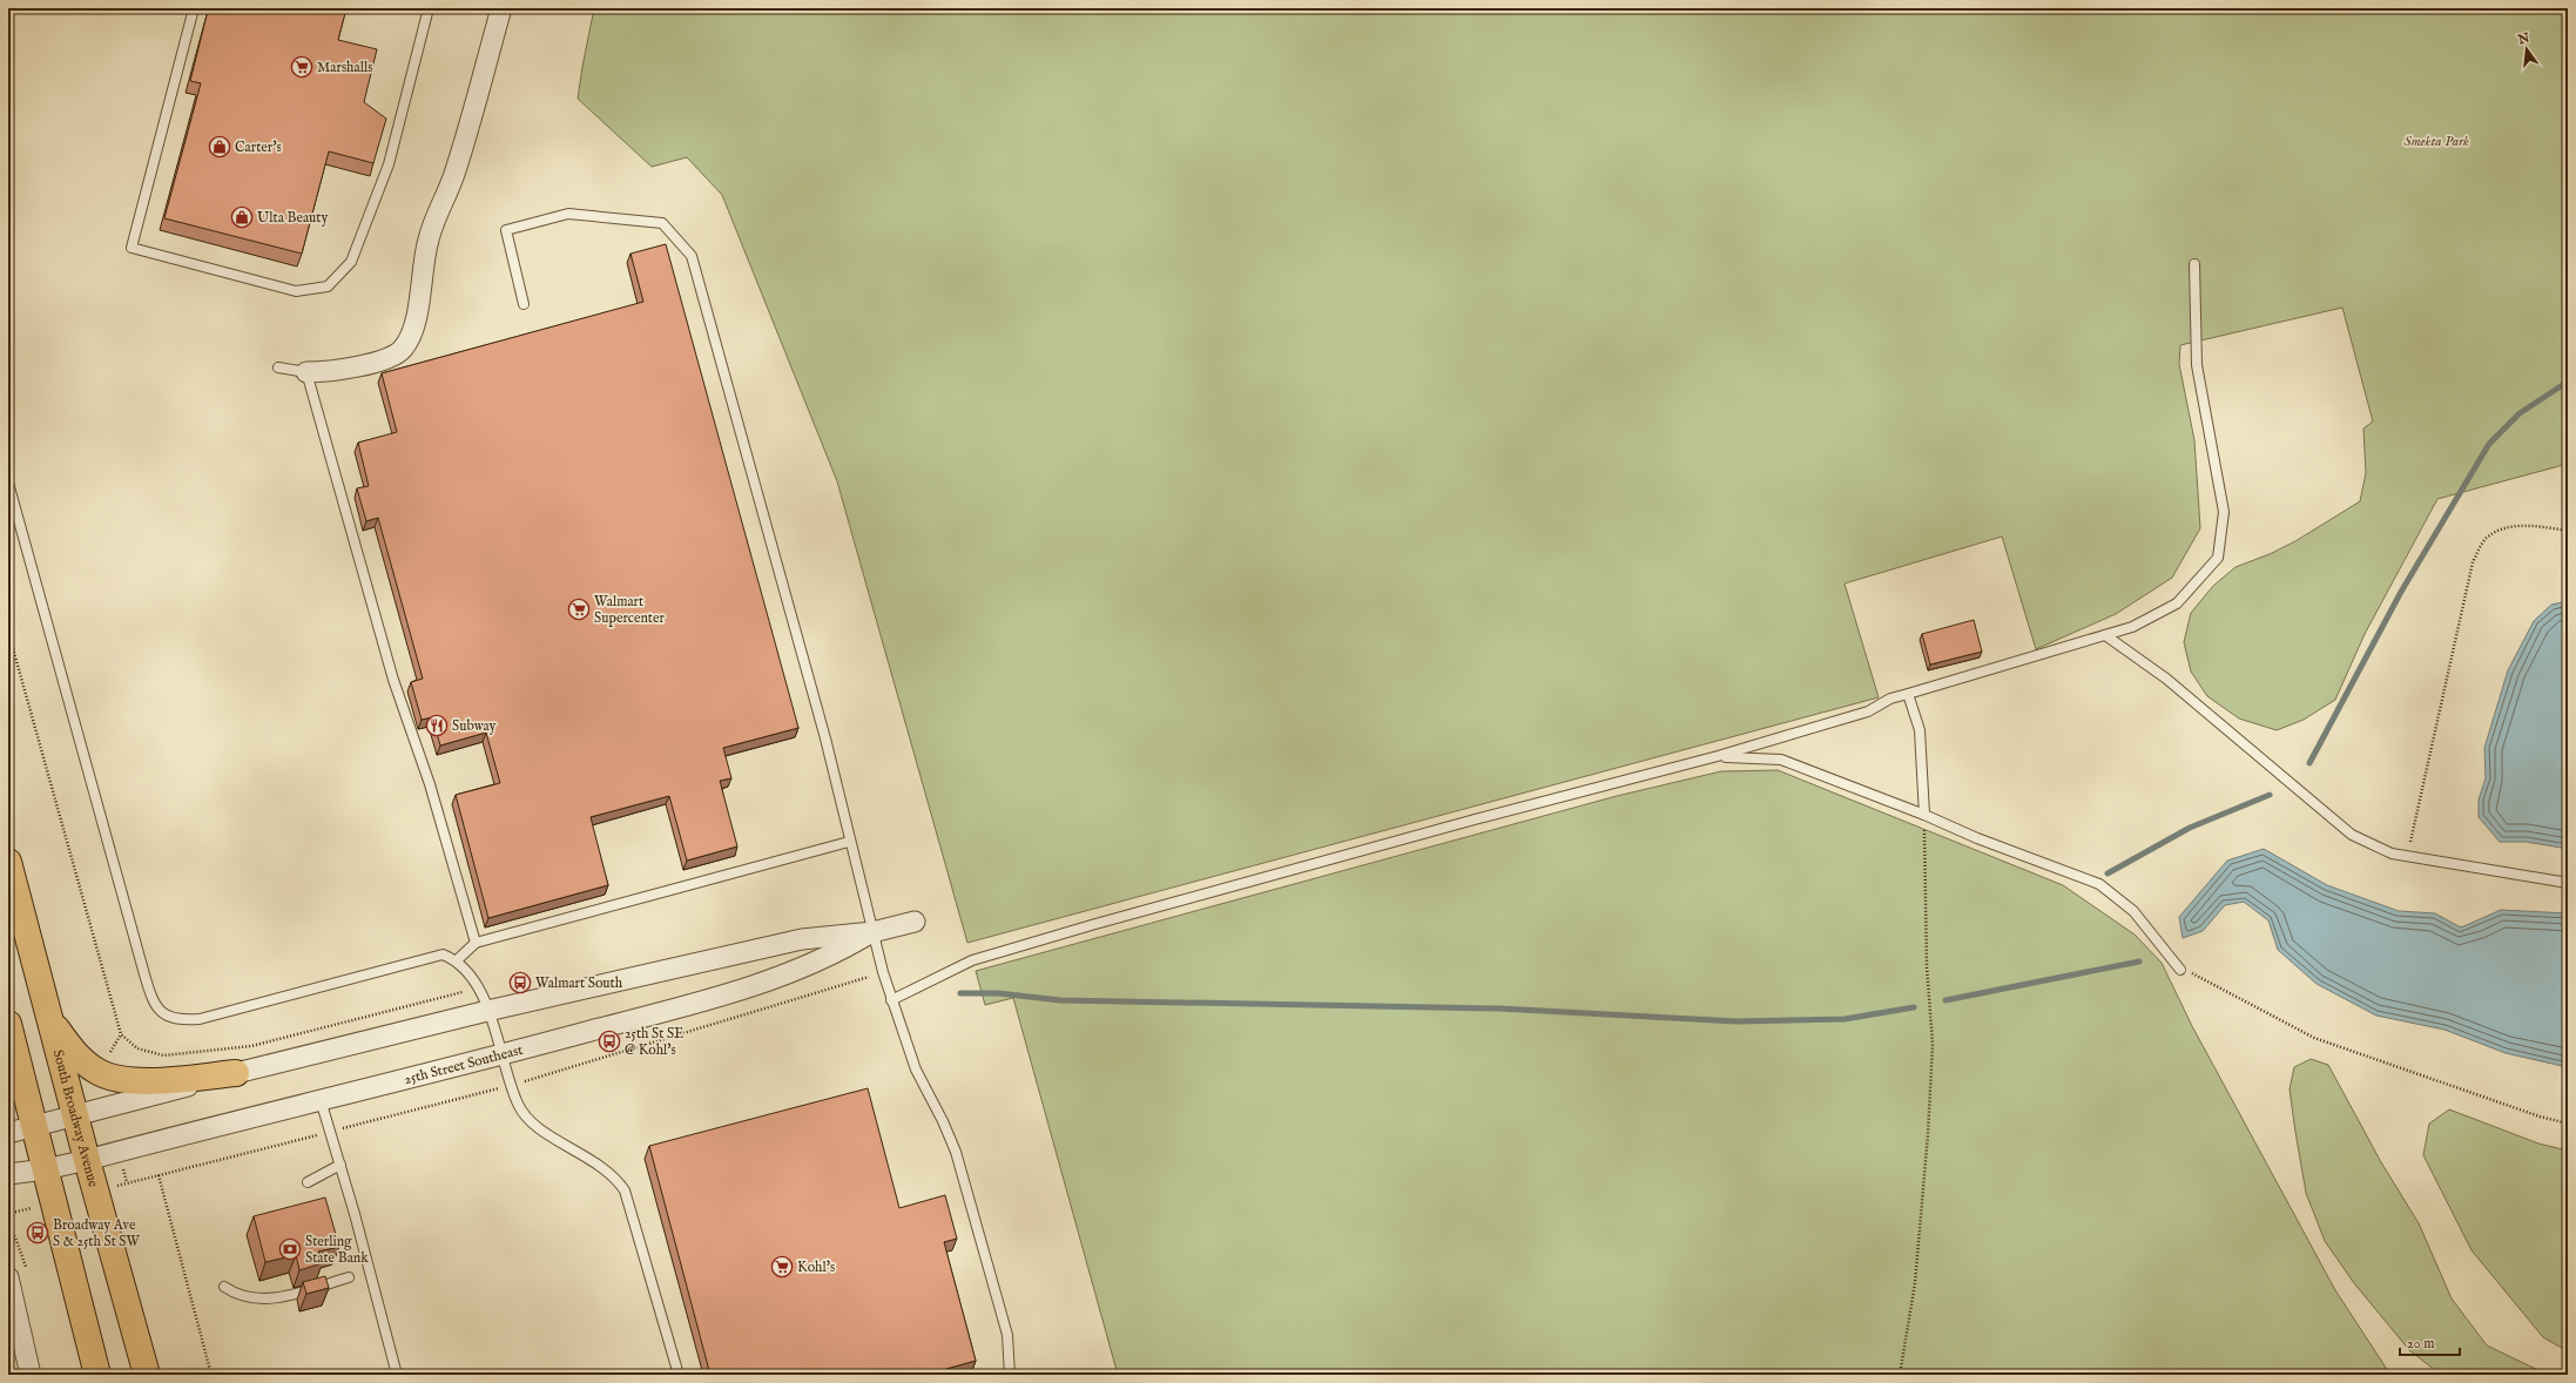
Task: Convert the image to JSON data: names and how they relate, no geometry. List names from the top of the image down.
{
  "streets": {
    "main road": ["South Broadway Avenue"],
    "street": ["25th Street Southeast"]
  },
  "crossings": [
    ["25th Street Southeast", "South Broadway Avenue"]
  ],
  "parks": ["Smekta Park"],
  "places": {
    "supermarket": ["Marshalls", "Walmart Supercenter", "Kohl's"],
    "shop": ["Carter's", "Ulta Beauty"],
    "restaurant": ["Subway"],
    "bus stop": ["Walmart South", "25th St SE @ Kohl's", "Broadway Ave S & 25th St SW"],
    "bank": ["Sterling State Bank"]
  },
  "scale_bar": "20 m",
  "north": "top"
}
